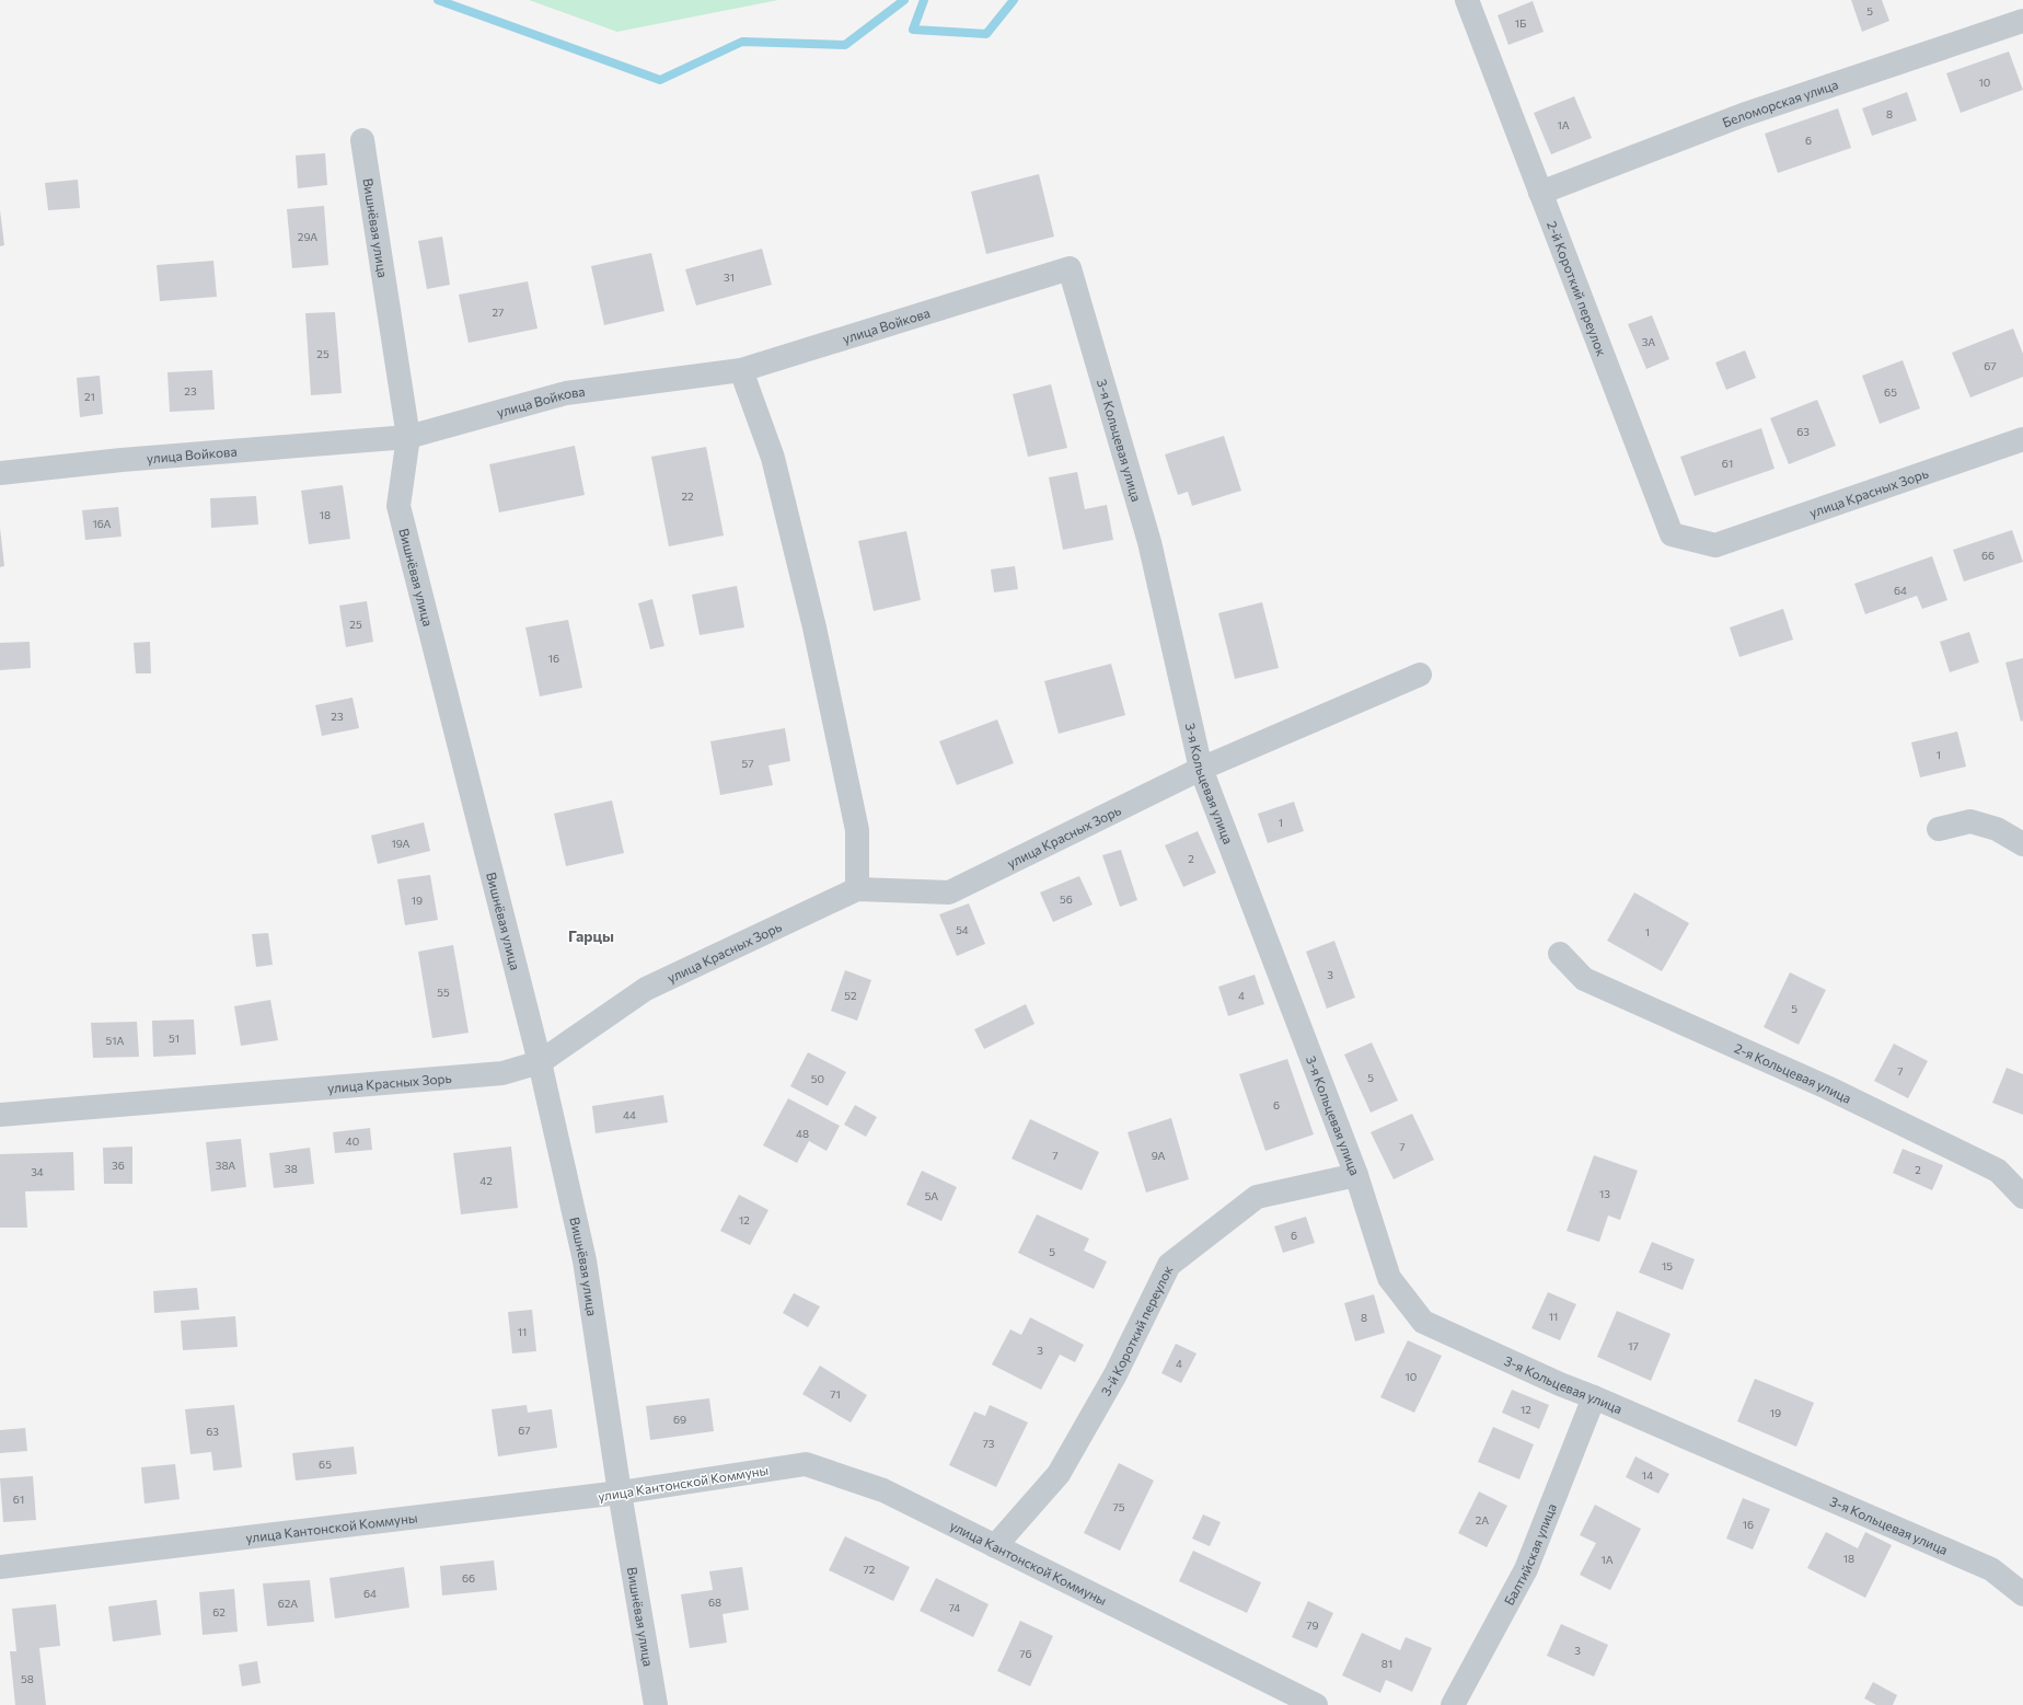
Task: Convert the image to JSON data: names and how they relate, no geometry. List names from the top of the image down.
{
  "streets": {
    "street": [
      "Беломорская улица",
      "Вишнёвая улица",
      "2-й Короткий переулок",
      "улица Войкова",
      "3-я Кольцевая улица",
      "улица Красных Зорь",
      "2-я Кольцевая улица",
      "3-й Короткий переулок",
      "улица Кантонской Коммуны",
      "Балтийская улица"
    ]
  },
  "crossings": [
    ["Беломорская улица", "2-й Короткий переулок"],
    ["Вишнёвая улица", "улица Войкова"],
    ["Вишнёвая улица", "улица Красных Зорь"],
    ["Вишнёвая улица", "улица Кантонской Коммуны"],
    ["2-й Короткий переулок", "улица Красных Зорь"],
    ["улица Войкова", "3-я Кольцевая улица"],
    ["3-я Кольцевая улица", "улица Красных Зорь"],
    ["3-я Кольцевая улица", "3-й Короткий переулок"],
    ["3-я Кольцевая улица", "Балтийская улица"],
    ["3-й Короткий переулок", "улица Кантонской Коммуны"]
  ],
  "districts": ["Гарцы"],
  "house_numbers": [
    "5",
    "1Б",
    "10",
    "8",
    "1А",
    "6",
    "29А",
    "31",
    "27",
    "3А",
    "25",
    "67",
    "23",
    "65",
    "21",
    "63",
    "61",
    "22",
    "18",
    "16А",
    "66",
    "64",
    "25",
    "16",
    "23",
    "1",
    "57",
    "1",
    "19А",
    "2",
    "56",
    "19",
    "54",
    "1",
    "3",
    "55",
    "52",
    "4",
    "5",
    "51",
    "51А",
    "7",
    "5",
    "50",
    "6",
    "44",
    "48",
    "40",
    "7",
    "7",
    "9А",
    "36",
    "38А",
    "38",
    "2",
    "34",
    "42",
    "13",
    "5А",
    "12",
    "6",
    "5",
    "15",
    "11",
    "8",
    "11",
    "17",
    "3",
    "4",
    "10",
    "71",
    "12",
    "19",
    "69",
    "67",
    "63",
    "73",
    "65",
    "14",
    "61",
    "75",
    "2А",
    "16",
    "18",
    "1А",
    "72",
    "66",
    "64",
    "68",
    "62А",
    "74",
    "62",
    "79",
    "3",
    "76",
    "81",
    "58"
  ]
}
